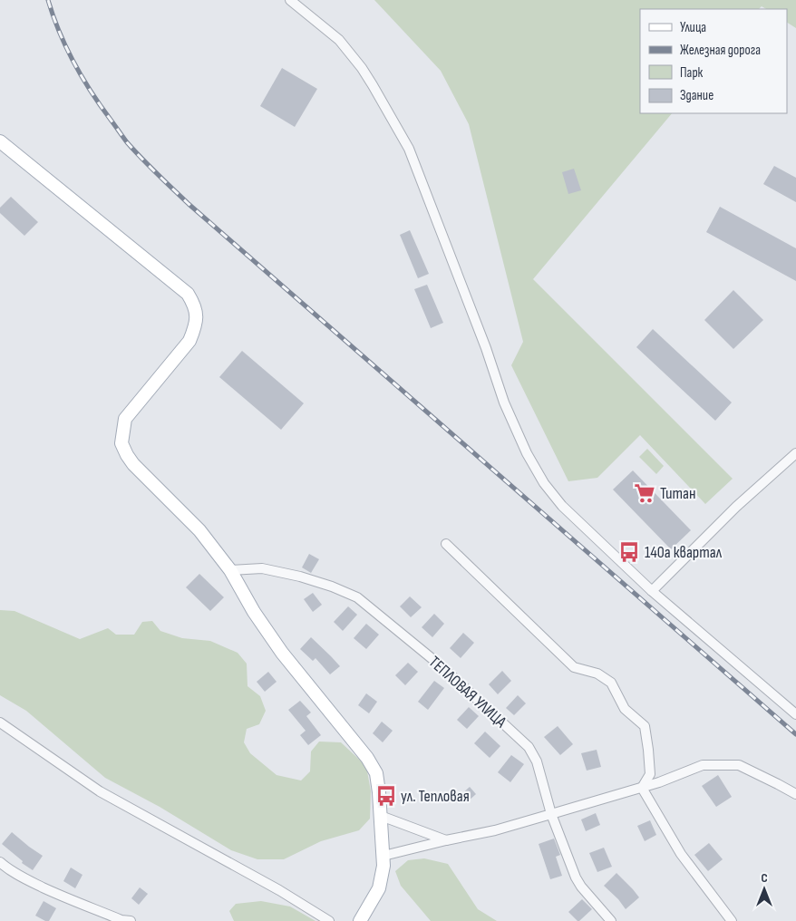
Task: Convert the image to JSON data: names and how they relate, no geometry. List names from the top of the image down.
{
  "streets": {
    "street": ["ТЕПЛОВАЯ УЛИЦА"]
  },
  "places": {
    "supermarket": ["Титан"],
    "bus stop": ["140а квартал", "ул. Тепловая"]
  },
  "legend": [
    "Улица",
    "Железная дорога",
    "Парк",
    "Здание"
  ],
  "north": "top"
}
